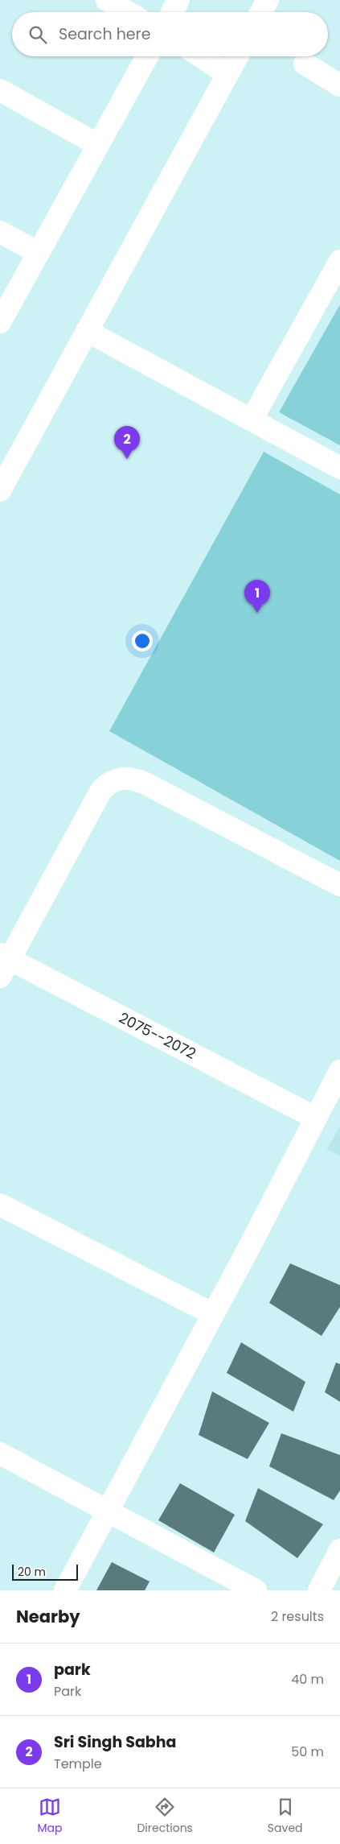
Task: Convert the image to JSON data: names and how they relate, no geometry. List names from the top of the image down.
{
  "streets": {
    "street": ["2075--2072"]
  },
  "scale_bar": "20 m",
  "page": {
    "search": "Search here",
    "pins": ["2", "1"],
    "scale": "20 m",
    "heading": ["Nearby", "2 results"],
    "list": [
      {
        "mark": "1",
        "name": "park",
        "note": "Park",
        "value": "40 m"
      },
      {
        "mark": "2",
        "name": "Sri Singh Sabha",
        "note": "Temple",
        "value": "50 m"
      }
    ],
    "nav": ["Map", "Directions", "Saved"]
  }
}
